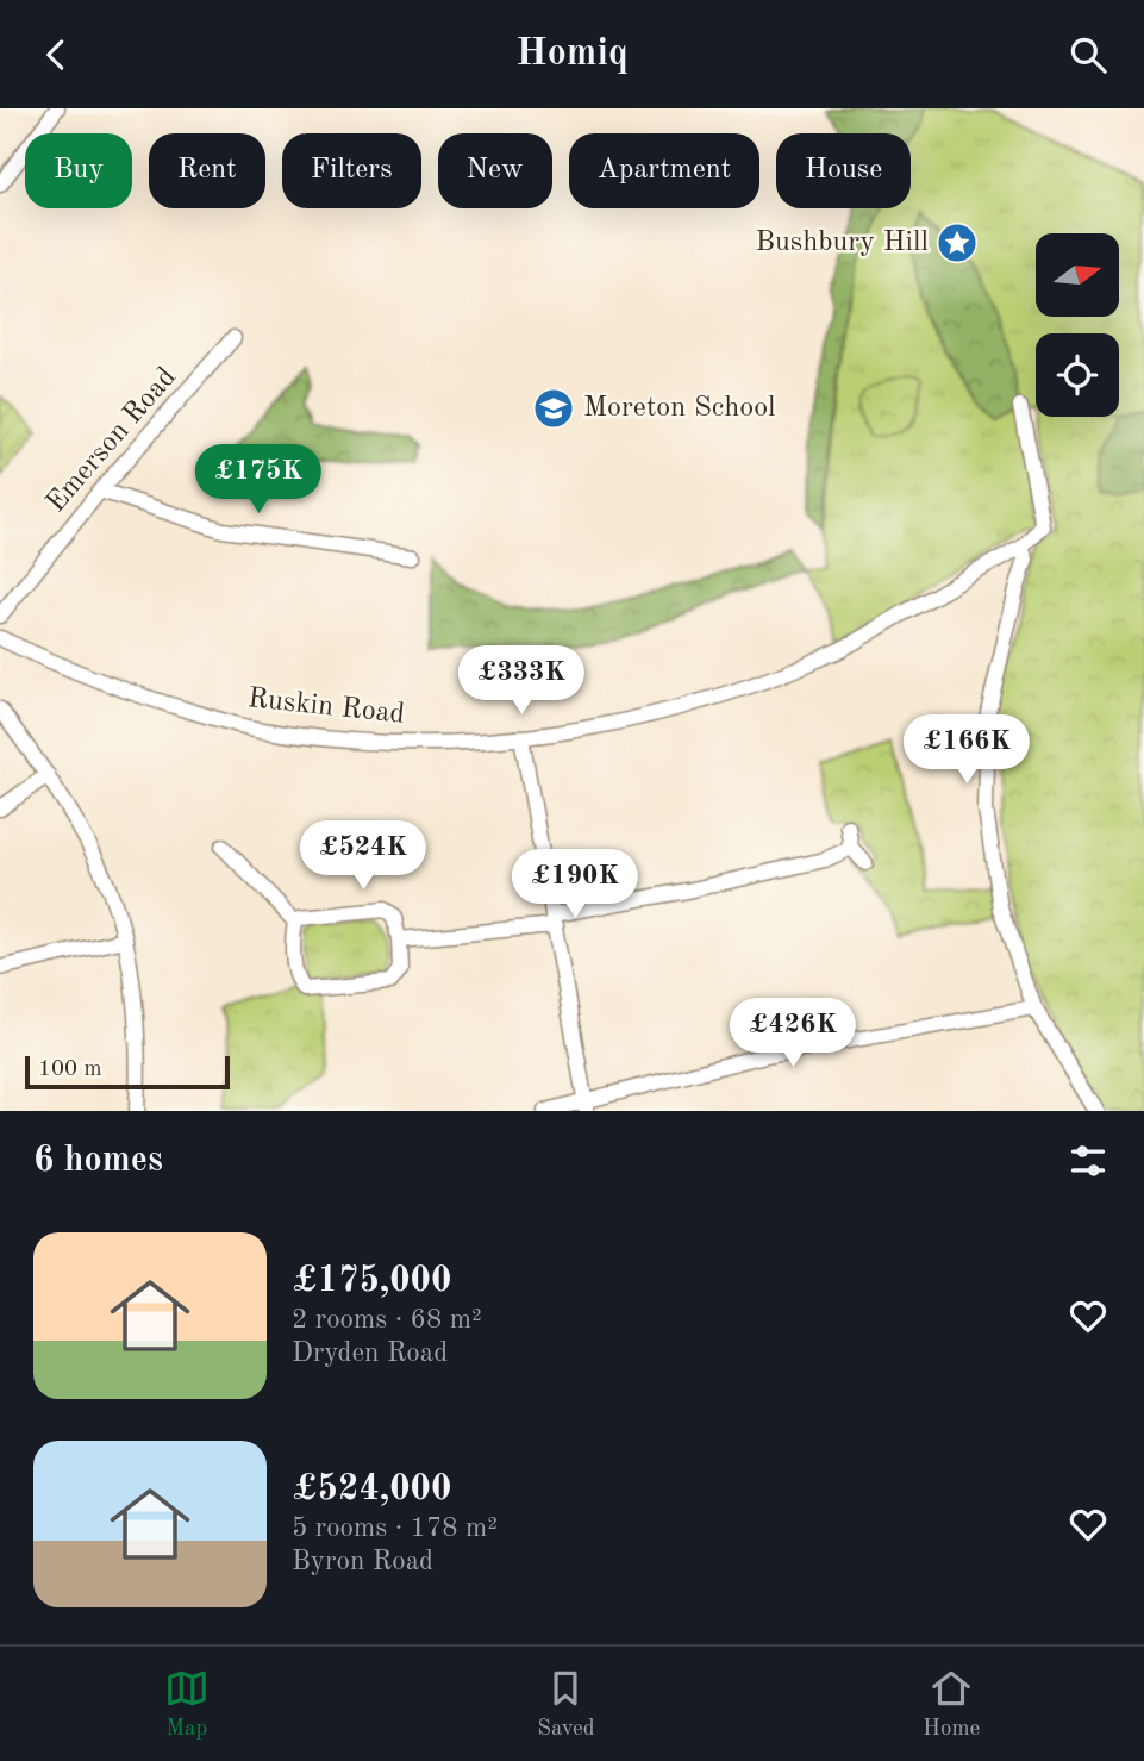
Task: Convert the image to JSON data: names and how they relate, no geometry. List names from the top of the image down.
{
  "streets": {
    "street": ["Emerson Road", "Ruskin Road"]
  },
  "places": {
    "place": ["Bushbury Hill"],
    "school or university": ["Moreton School"]
  },
  "scale_bar": "100 m",
  "north": "right",
  "page": {
    "header": "Homiq",
    "chip": [
      "Buy",
      "Rent",
      "Filters",
      "New",
      "Apartment",
      "House"
    ],
    "price": [
      "£175K",
      "£333K",
      "£166K",
      "£524K",
      "£190K",
      "£426K"
    ],
    "scale": "100 m",
    "heading": "6 homes",
    "list": [
      {
        "name": "£175,000",
        "note": "2 rooms · 68 m² · Dryden Road"
      },
      {
        "name": "£524,000",
        "note": "5 rooms · 178 m² · Byron Road"
      }
    ],
    "tabs": ["Map", "Saved", "Home"]
  }
}
